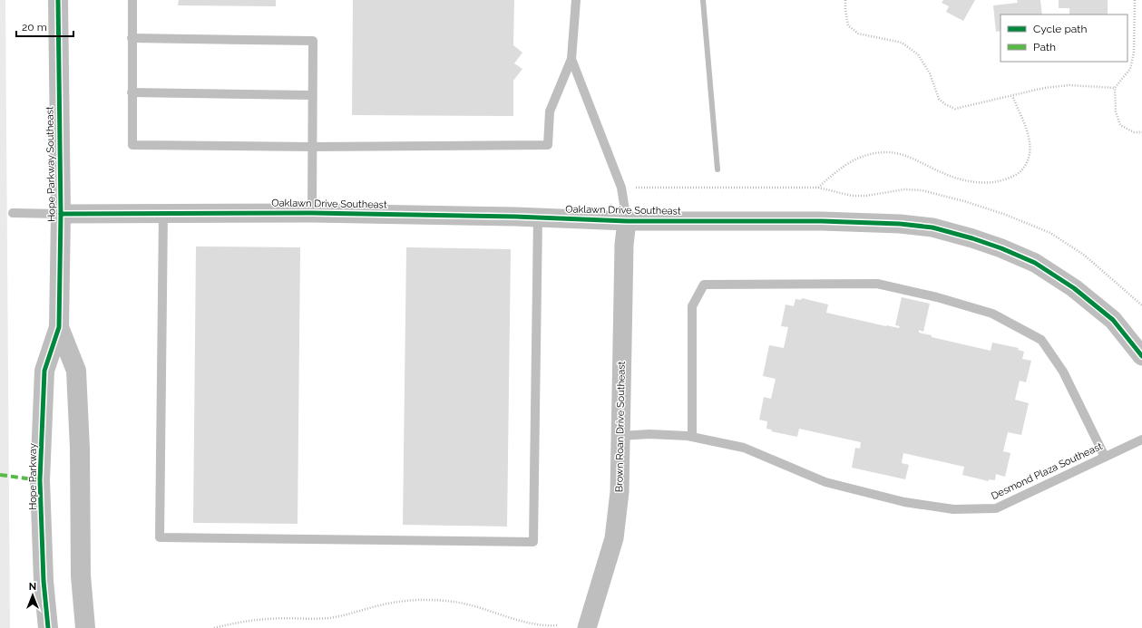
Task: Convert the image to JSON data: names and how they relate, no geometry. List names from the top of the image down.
{
  "streets": {
    "street": [
      "Hope Parkway Southeast",
      "Oaklawn Drive Southeast",
      "Brown Roan Drive Southeast",
      "Hope Parkway"
    ],
    "lane": ["Desmond Plaza Southeast"]
  },
  "crossings": [
    ["Hope Parkway Southeast", "Oaklawn Drive Southeast"],
    ["Hope Parkway Southeast", "Hope Parkway"],
    ["Oaklawn Drive Southeast", "Brown Roan Drive Southeast"],
    ["Brown Roan Drive Southeast", "Desmond Plaza Southeast"]
  ],
  "legend": ["Cycle path", "Path"],
  "scale_bar": "20 m",
  "north": "top"
}
